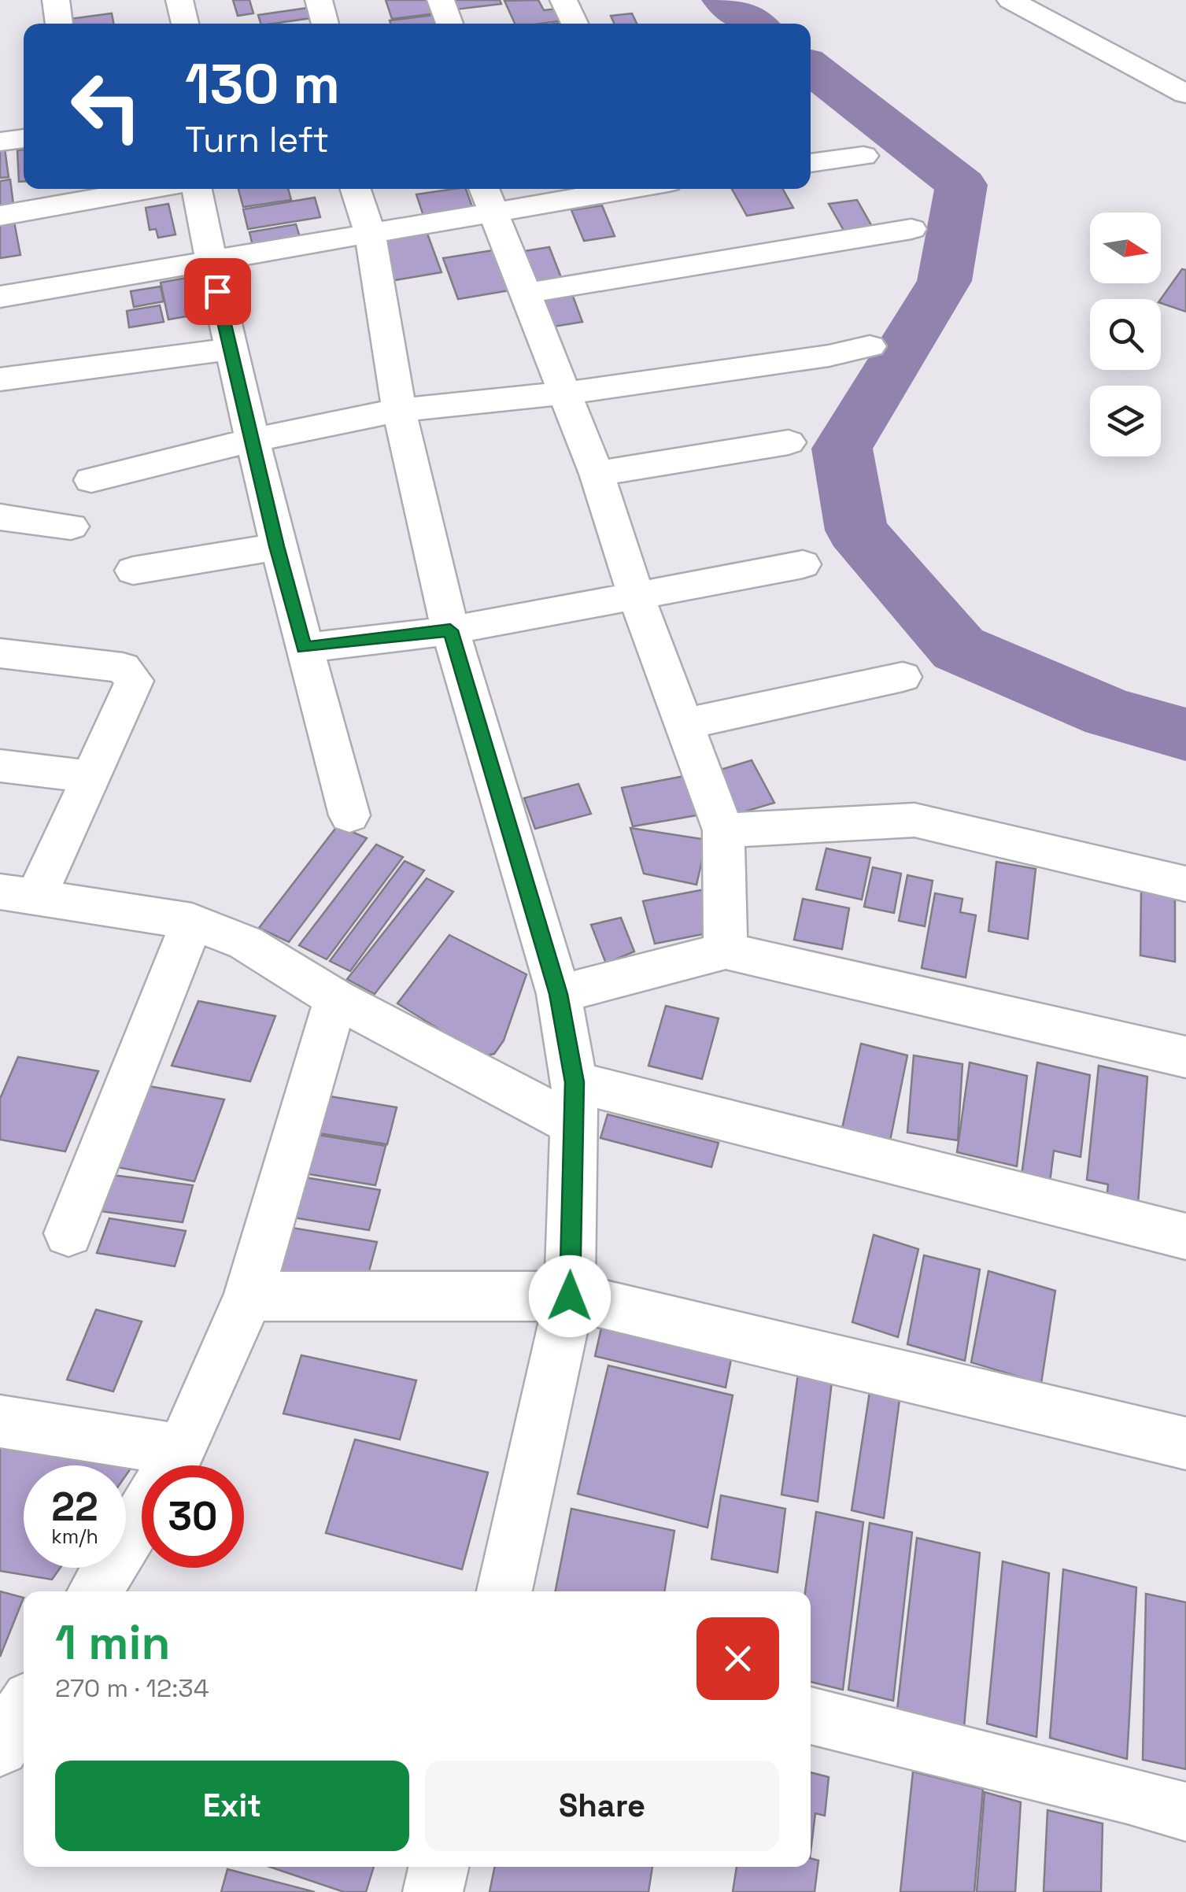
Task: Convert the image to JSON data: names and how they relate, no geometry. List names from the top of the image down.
{
  "north": "right",
  "page": {
    "turn": ["130 m", "Turn left"],
    "speed": "22 km/h",
    "limit": "30",
    "heading": ["1 min", "270 m · 12:34"],
    "buttons": ["Exit", "Share"]
  }
}
